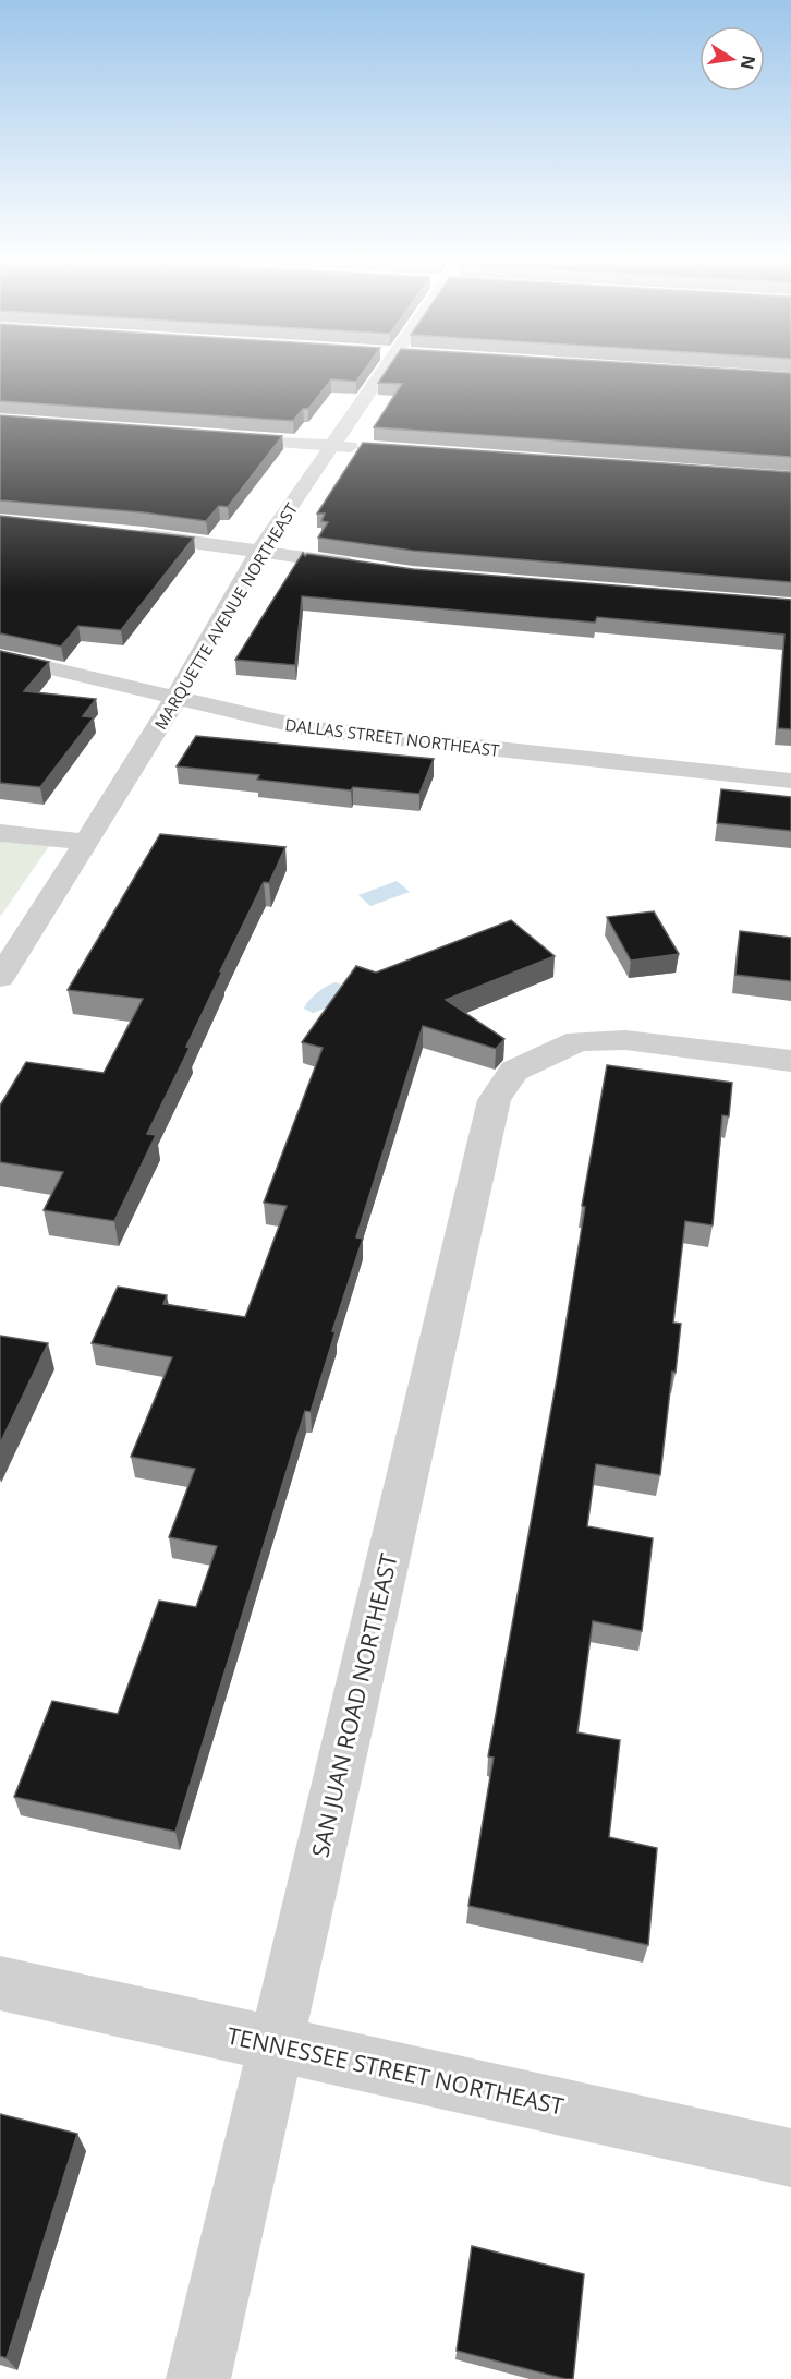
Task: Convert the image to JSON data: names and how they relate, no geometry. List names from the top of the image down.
{
  "streets": {
    "street": [
      "MARQUETTE AVENUE NORTHEAST",
      "DALLAS STREET NORTHEAST",
      "SAN JUAN ROAD NORTHEAST",
      "TENNESSEE STREET NORTHEAST"
    ]
  },
  "crossings": [
    ["MARQUETTE AVENUE NORTHEAST", "DALLAS STREET NORTHEAST"],
    ["SAN JUAN ROAD NORTHEAST", "TENNESSEE STREET NORTHEAST"]
  ],
  "north": "right"
}
